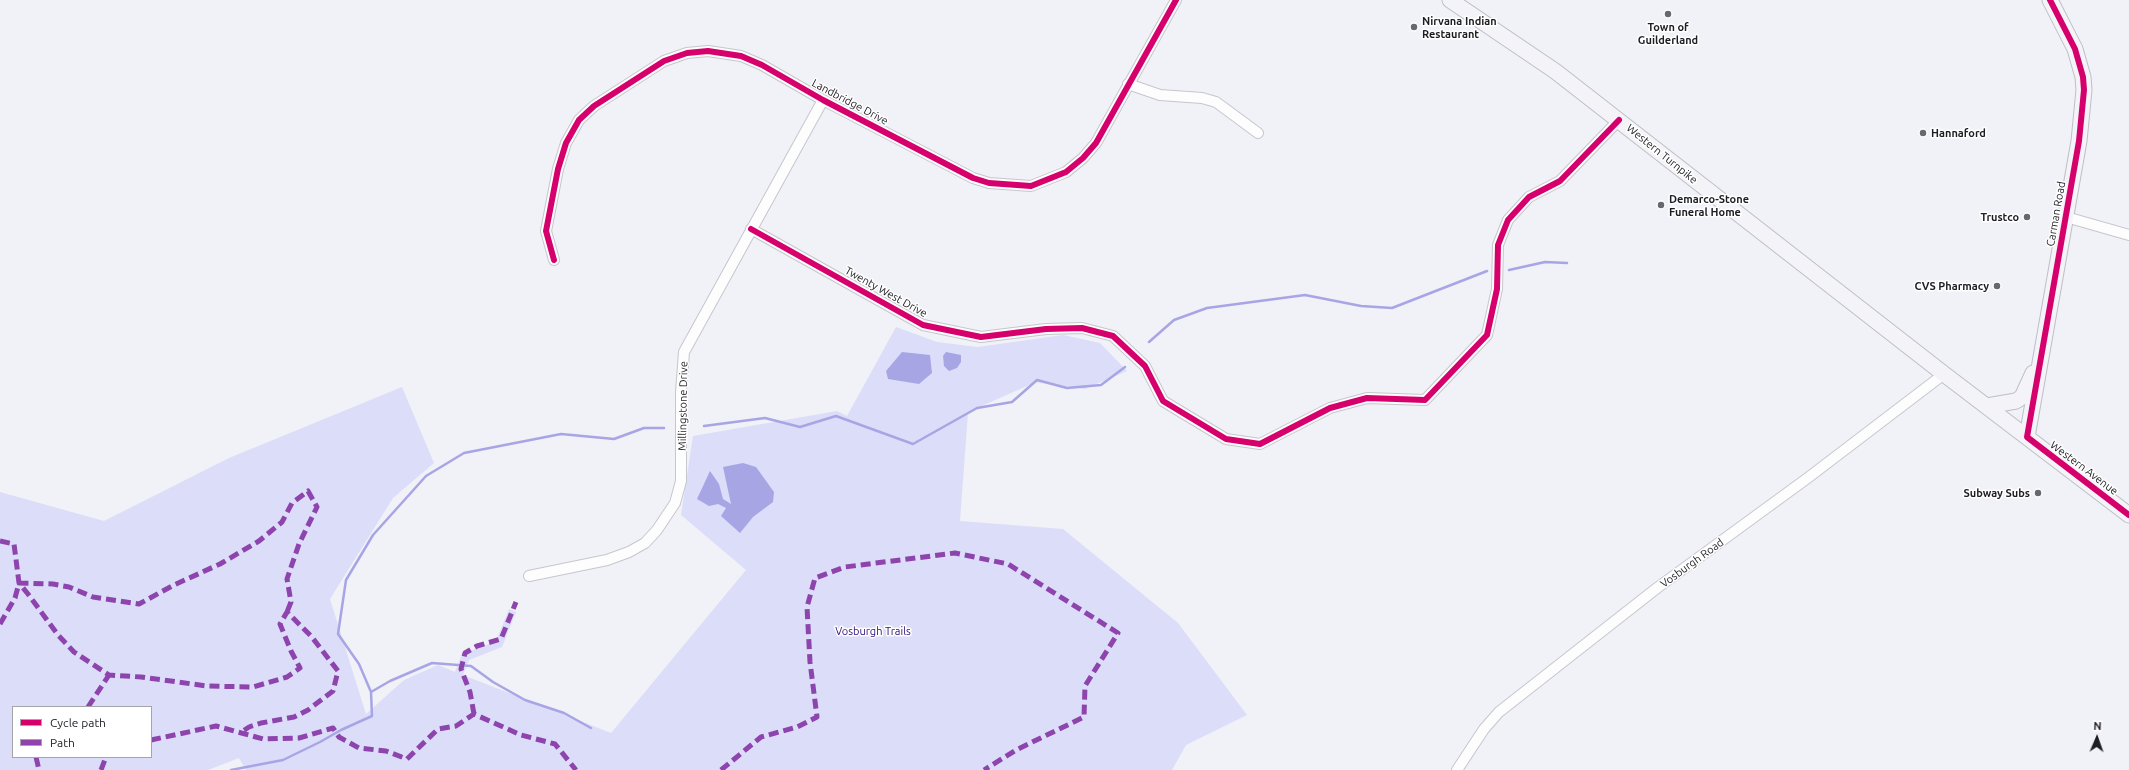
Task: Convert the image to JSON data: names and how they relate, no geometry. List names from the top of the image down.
{
  "streets": {
    "main road": ["Western Turnpike", "Carman Road", "Western Avenue"],
    "street": [
      "Landbridge Drive",
      "Twenty West Drive",
      "Millingstone Drive",
      "Vosburgh Road"
    ]
  },
  "crossings": [
    ["Landbridge Drive", "Millingstone Drive"],
    ["Western Turnpike", "Twenty West Drive"],
    ["Western Turnpike", "Western Avenue"],
    ["Western Turnpike", "Vosburgh Road"],
    ["Carman Road", "Western Avenue"],
    ["Twenty West Drive", "Millingstone Drive"],
    ["Western Avenue", "Vosburgh Road"]
  ],
  "parks": ["Vosburgh Trails"],
  "places": [
    "Town of Guilderland",
    "Nirvana Indian Restaurant",
    "Hannaford",
    "Demarco-Stone Funeral Home",
    "Trustco",
    "CVS Pharmacy",
    "Subway Subs"
  ],
  "legend": ["Cycle path", "Path"],
  "north": "top"
}
